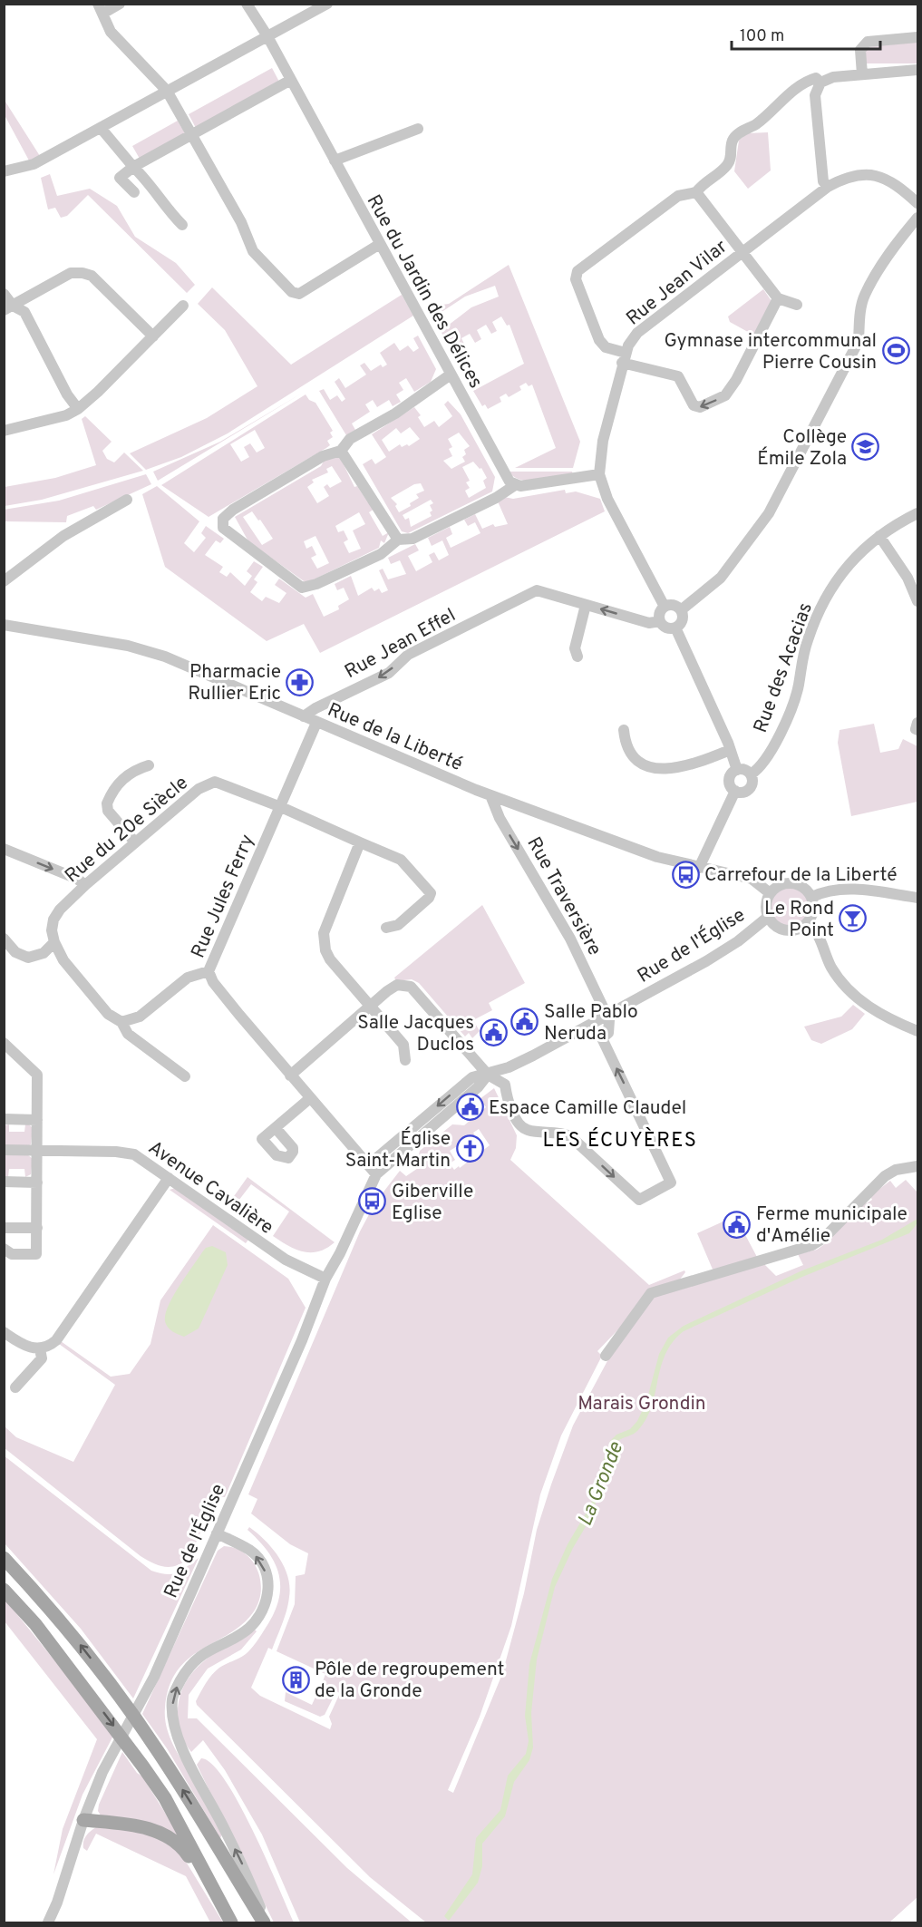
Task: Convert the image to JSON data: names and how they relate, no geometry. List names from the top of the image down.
{
  "streets": {
    "street": [
      "Rue Jean Vilar",
      "Rue du Jardin des Délices",
      "Rue Jean Effel",
      "Rue des Acacias",
      "Rue de la Liberté",
      "Rue du 20e Siècle",
      "Rue Jules Ferry",
      "Rue Traversière",
      "Rue de l'Église",
      "Avenue Cavalière"
    ]
  },
  "crossings": [
    ["Rue Jean Effel", "Rue de la Liberté"],
    ["Rue de la Liberté", "Rue Jules Ferry"],
    ["Rue de la Liberté", "Rue Traversière"],
    ["Rue de la Liberté", "Rue de l'Église"],
    ["Rue du 20e Siècle", "Rue Jules Ferry"],
    ["Rue Jules Ferry", "Rue de l'Église"],
    ["Rue Traversière", "Rue de l'Église"],
    ["Rue de l'Église", "Avenue Cavalière"]
  ],
  "one_way": ["Rue Jean Effel", "Rue Traversière"],
  "districts": ["LES ÉCUYÈRES"],
  "water": ["La Gronde"],
  "parks": ["Marais Grondin"],
  "places": {
    "sports": ["Gymnase intercommunal Pierre Cousin"],
    "school or university": ["Collège Émile Zola"],
    "pharmacy": ["Pharmacie Rullier Eric"],
    "bus stop": ["Carrefour de la Liberté", "Giberville Eglise"],
    "bar": ["Le Rond Point"],
    "public building": [
      "Salle Pablo Neruda",
      "Salle Jacques Duclos",
      "Espace Camille Claudel",
      "Ferme municipale d'Amélie"
    ],
    "church": ["Église Saint-Martin"],
    "building": ["Pôle de regroupement de la Gronde"]
  },
  "scale_bar": "100 m"
}
